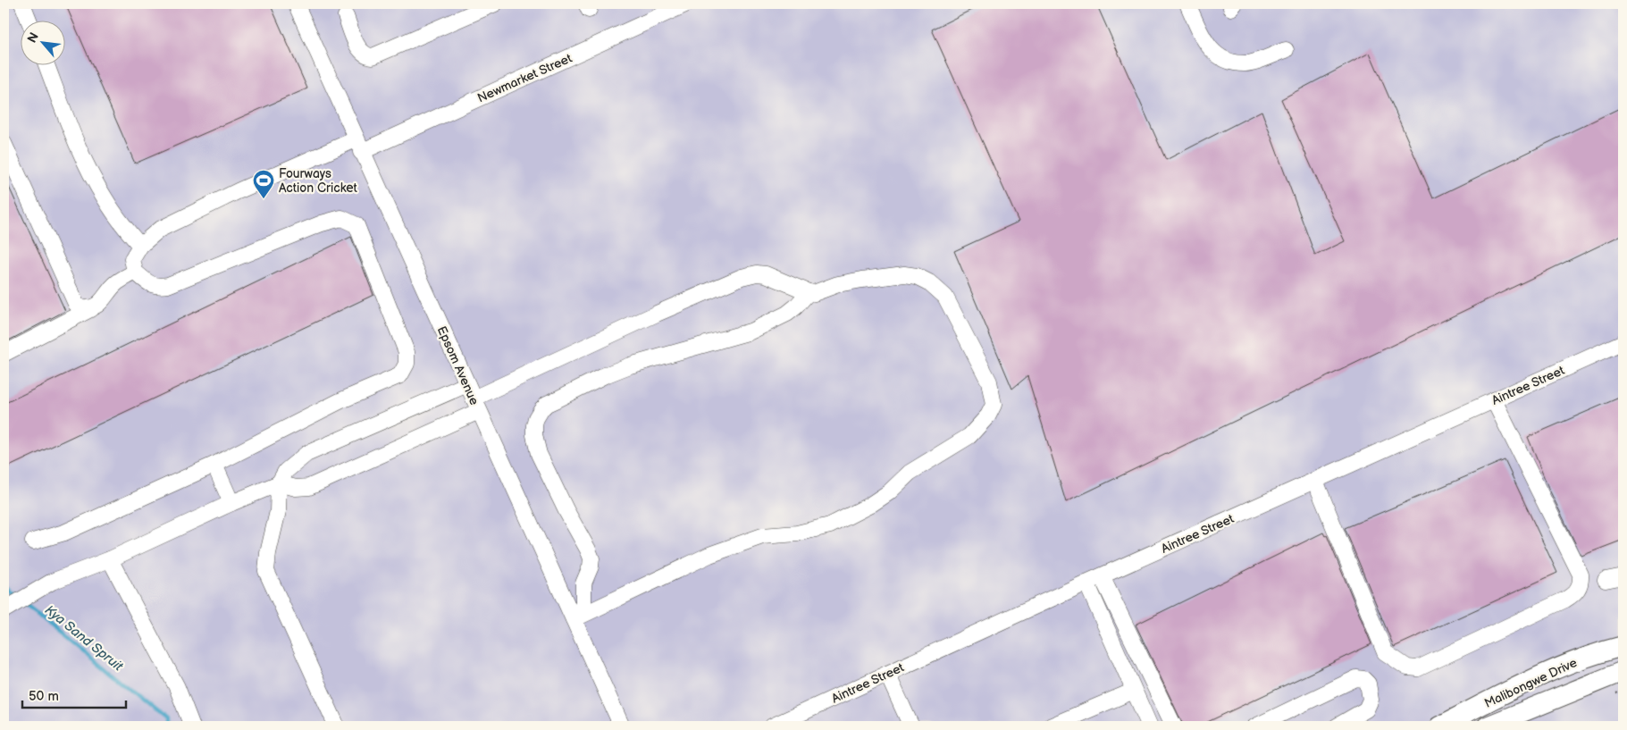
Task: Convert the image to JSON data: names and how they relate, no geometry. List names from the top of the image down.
{
  "streets": {
    "main road": ["Malibongwe Drive"],
    "street": ["Newmarket Street", "Epsom Avenue", "Aintree Street"]
  },
  "crossings": [
    ["Newmarket Street", "Epsom Avenue"]
  ],
  "water": ["Kya Sand Spruit"],
  "places": {
    "sports": ["Fourways Action Cricket"]
  },
  "scale_bar": "50 m",
  "north": "top left"
}
